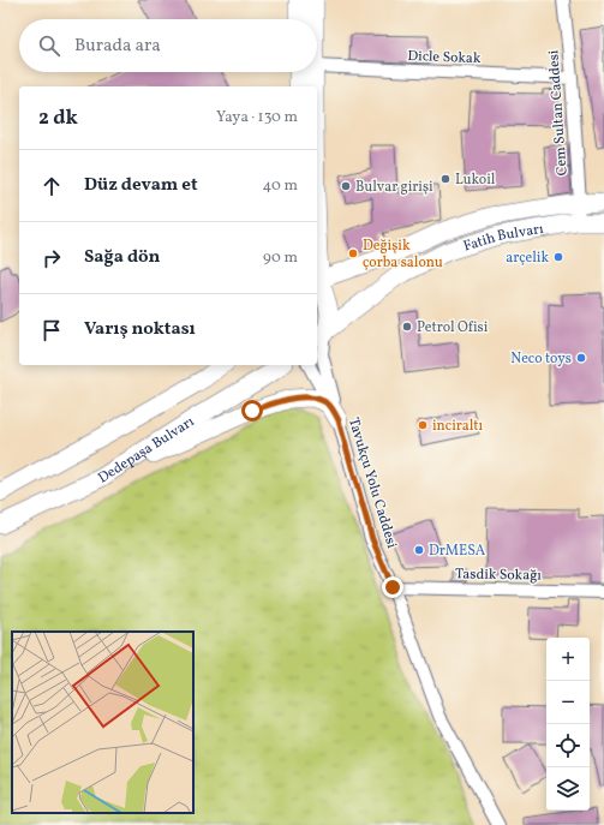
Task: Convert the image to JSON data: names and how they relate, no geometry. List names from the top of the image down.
{
  "streets": {
    "main road": ["Fatih Bulvarı", "Dedepaşa Bulvarı"],
    "street": [
      "Dicle Sokak",
      "Cem Sultan Caddesi",
      "Tavukçu Yolu Caddesi",
      "Tasdik Sokağı"
    ]
  },
  "crossings": [
    ["Dicle Sokak", "Cem Sultan Caddesi"],
    ["Cem Sultan Caddesi", "Fatih Bulvarı"],
    ["Tavukçu Yolu Caddesi", "Tasdik Sokağı"]
  ],
  "places": [
    "Lukoil",
    "Bulvar girişi",
    "Değişik çorba salonu",
    "arçelik",
    "Petrol Ofisi",
    "Neco toys",
    "inciraltı",
    "DrMESA"
  ],
  "page": {
    "search": "Burada ara",
    "heading": ["2 dk", "Yaya · 130 m"],
    "list": [
      ["Düz devam et", "40 m"],
      ["Sağa dön", "90 m"],
      "Varış noktası"
    ],
    "map_buttons": ["+", "−"]
  }
}
